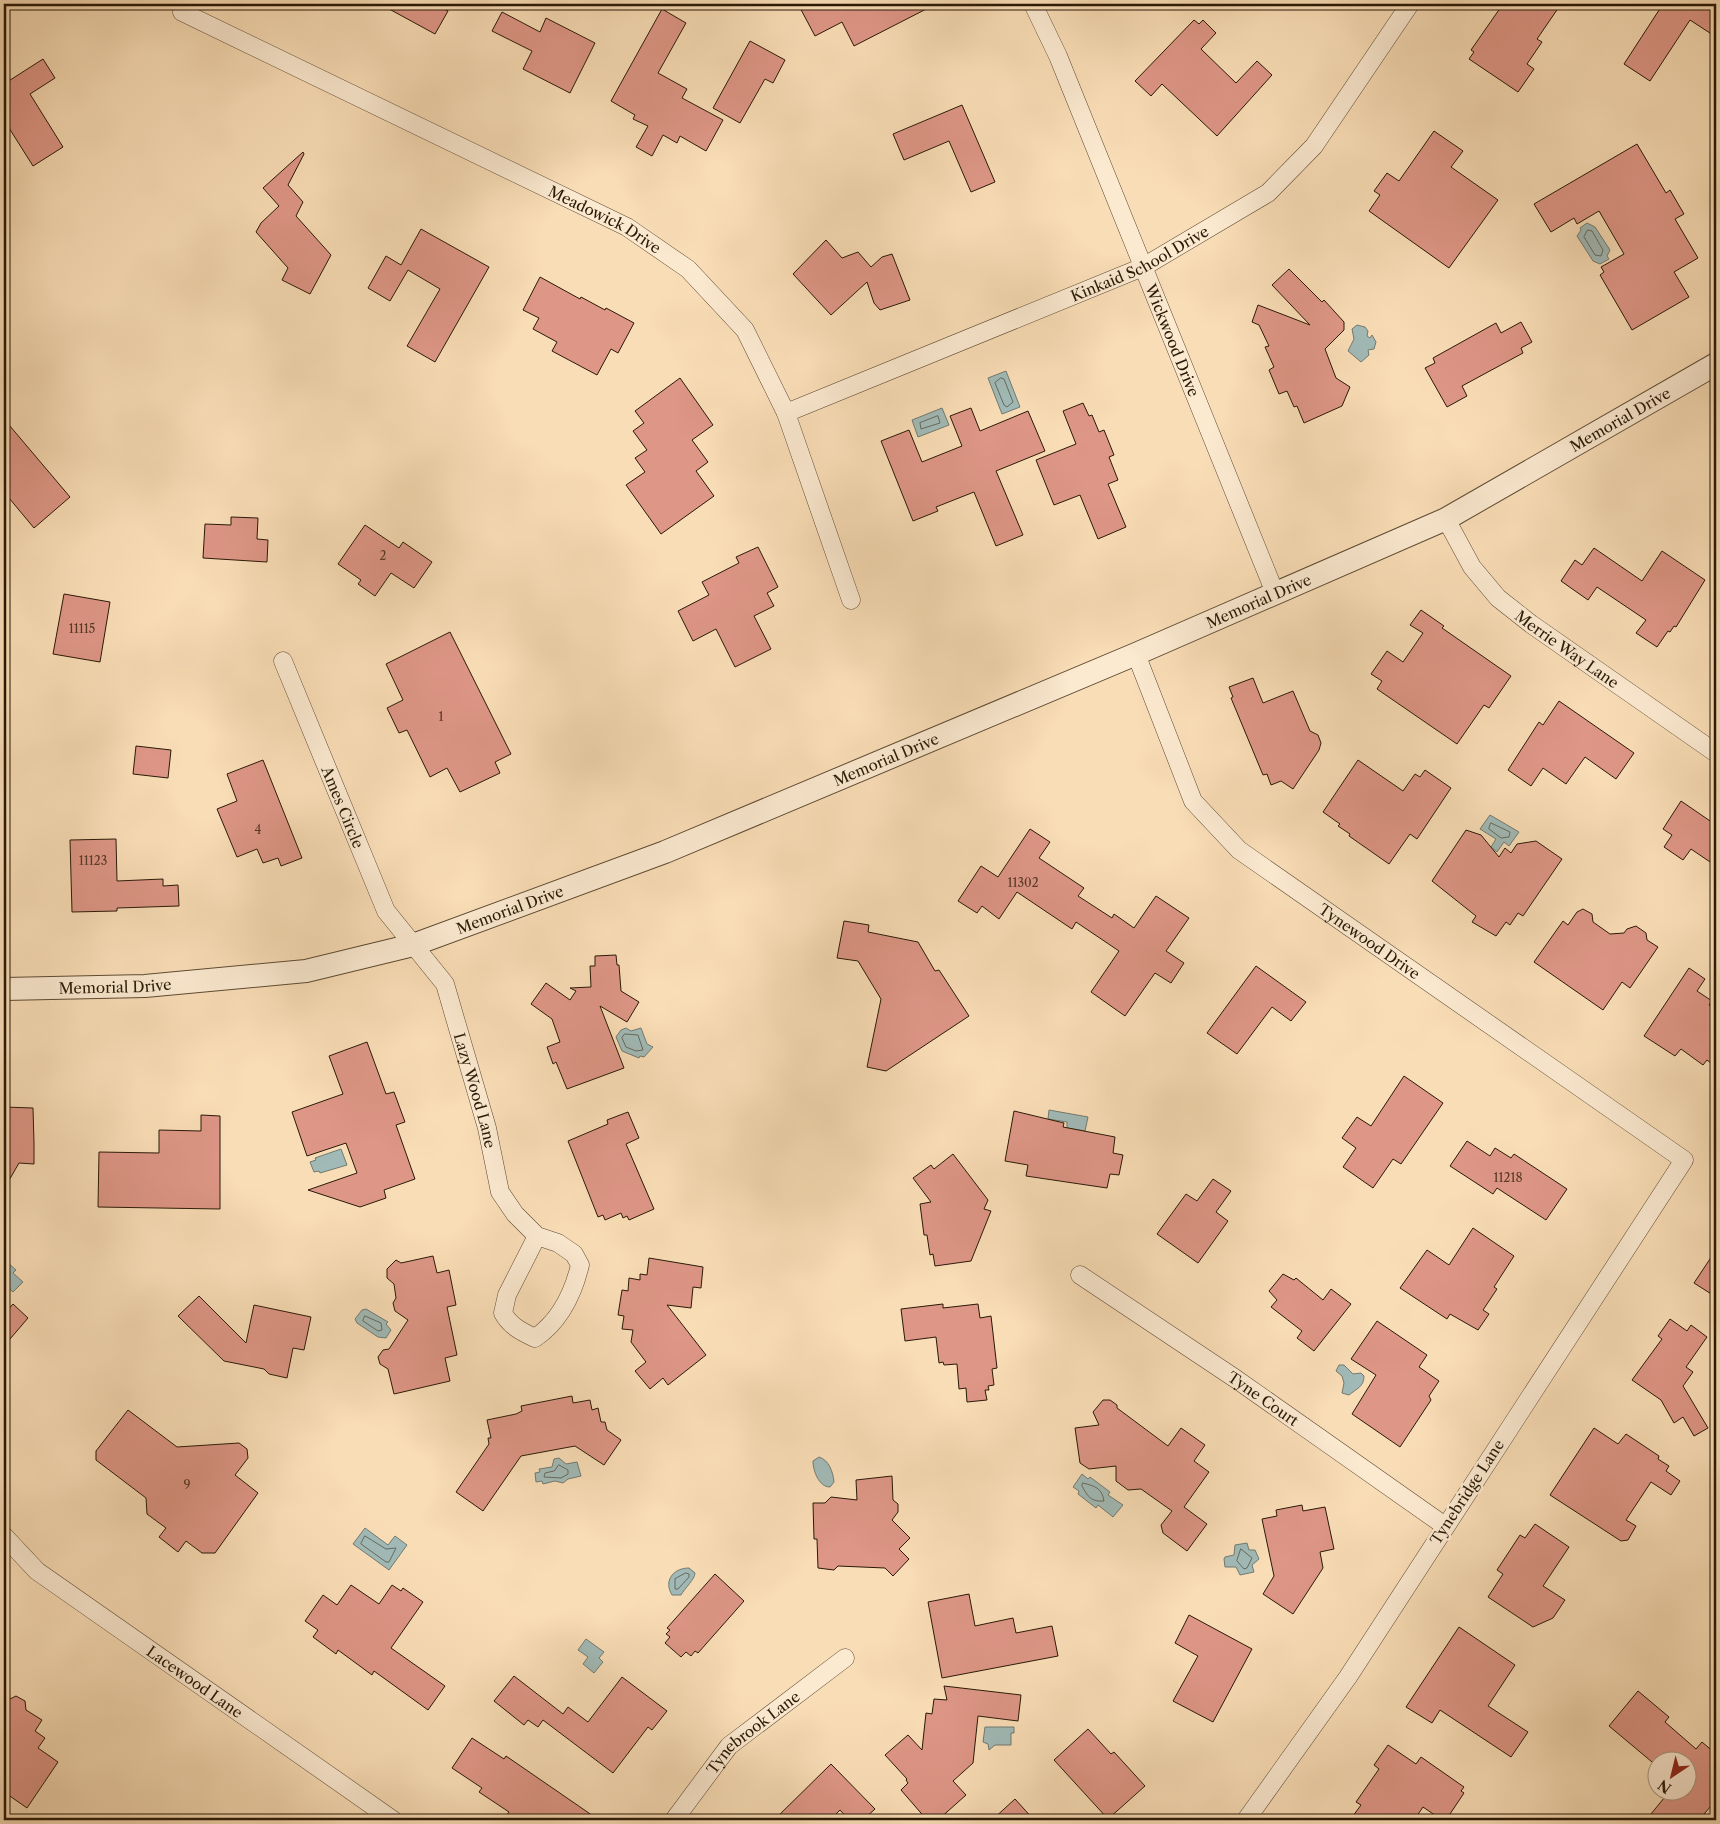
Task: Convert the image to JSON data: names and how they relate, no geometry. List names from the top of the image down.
{
  "streets": {
    "street": [
      "Meadowick Drive",
      "Kinkaid School Drive",
      "Wickwood Drive",
      "Memorial Drive",
      "Merrie Way Lane",
      "Ames Circle",
      "Tynewood Drive",
      "Lazy Wood Lane",
      "Tyne Court",
      "Tynebridge Lane",
      "Lacewood Lane",
      "Tynebrook Lane"
    ]
  },
  "crossings": [
    ["Meadowick Drive", "Kinkaid School Drive"],
    ["Kinkaid School Drive", "Wickwood Drive"],
    ["Wickwood Drive", "Memorial Drive"],
    ["Memorial Drive", "Merrie Way Lane"],
    ["Memorial Drive", "Ames Circle"],
    ["Memorial Drive", "Tynewood Drive"],
    ["Memorial Drive", "Lazy Wood Lane"],
    ["Ames Circle", "Lazy Wood Lane"],
    ["Tynewood Drive", "Tynebridge Lane"],
    ["Tyne Court", "Tynebridge Lane"]
  ],
  "house_numbers": [
    "2",
    "11115",
    "1",
    "4",
    "11123",
    "11302",
    "11218",
    "9"
  ],
  "north": "bottom left"
}
